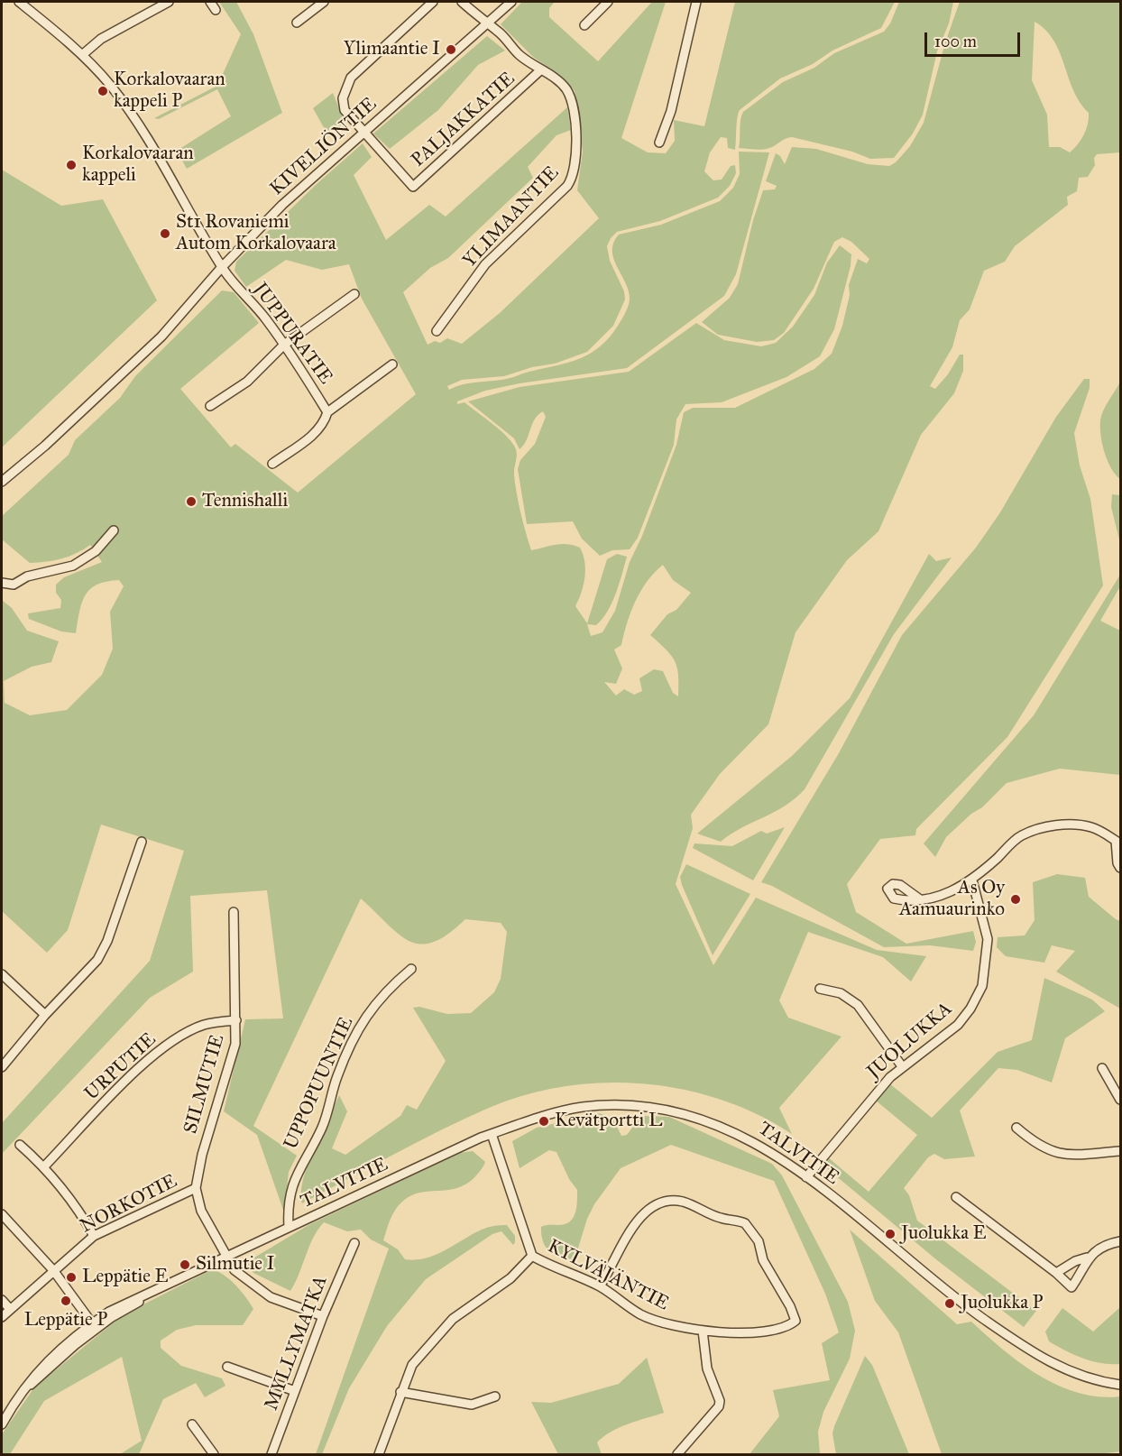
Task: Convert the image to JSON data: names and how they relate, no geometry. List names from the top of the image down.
{
  "streets": {
    "street": [
      "PALJAKKATIE",
      "KIVELIÖNTIE",
      "YLIMAANTIE",
      "JUPPURATIE",
      "JUOLUKKA",
      "URPUTIE",
      "UPPOPUUNTIE",
      "SILMUTIE",
      "TALVITIE",
      "NORKOTIE",
      "KYLVÄJÄNTIE",
      "MYLLYMATKA"
    ]
  },
  "crossings": [
    ["PALJAKKATIE", "KIVELIÖNTIE"],
    ["PALJAKKATIE", "YLIMAANTIE"],
    ["KIVELIÖNTIE", "YLIMAANTIE"],
    ["KIVELIÖNTIE", "JUPPURATIE"],
    ["JUOLUKKA", "TALVITIE"],
    ["URPUTIE", "SILMUTIE"],
    ["UPPOPUUNTIE", "TALVITIE"],
    ["SILMUTIE", "TALVITIE"],
    ["SILMUTIE", "NORKOTIE"],
    ["SILMUTIE", "MYLLYMATKA"]
  ],
  "places": [
    "Ylimaantie I",
    "Korkalovaaran kappeli P",
    "Korkalovaaran kappeli",
    "St1 Rovaniemi Autom Korkalovaara",
    "Tennishalli",
    "As Oy Aamuaurinko",
    "Kevätportti L",
    "Juolukka E",
    "Silmutie I",
    "Leppätie E",
    "Leppätie P",
    "Juolukka P"
  ],
  "scale_bar": "100 m"
}
